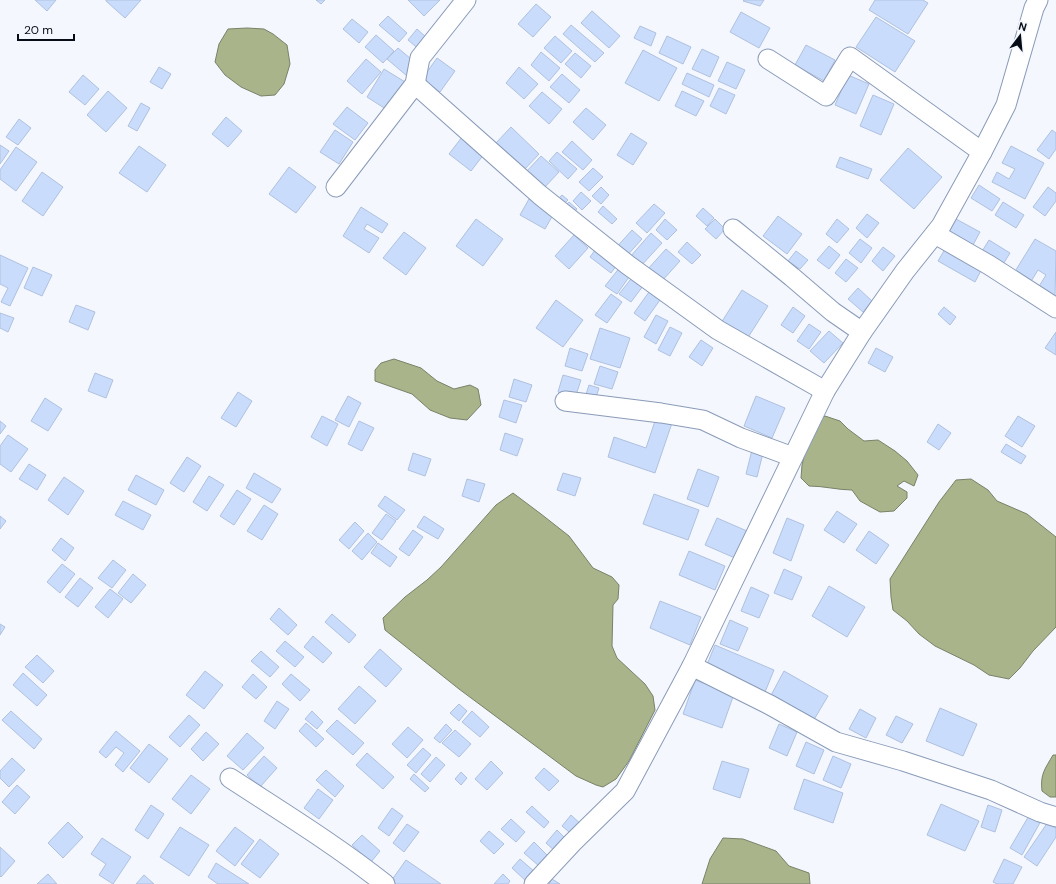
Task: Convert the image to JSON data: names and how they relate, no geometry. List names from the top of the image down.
{
  "scale_bar": "20 m",
  "north": "top"
}
